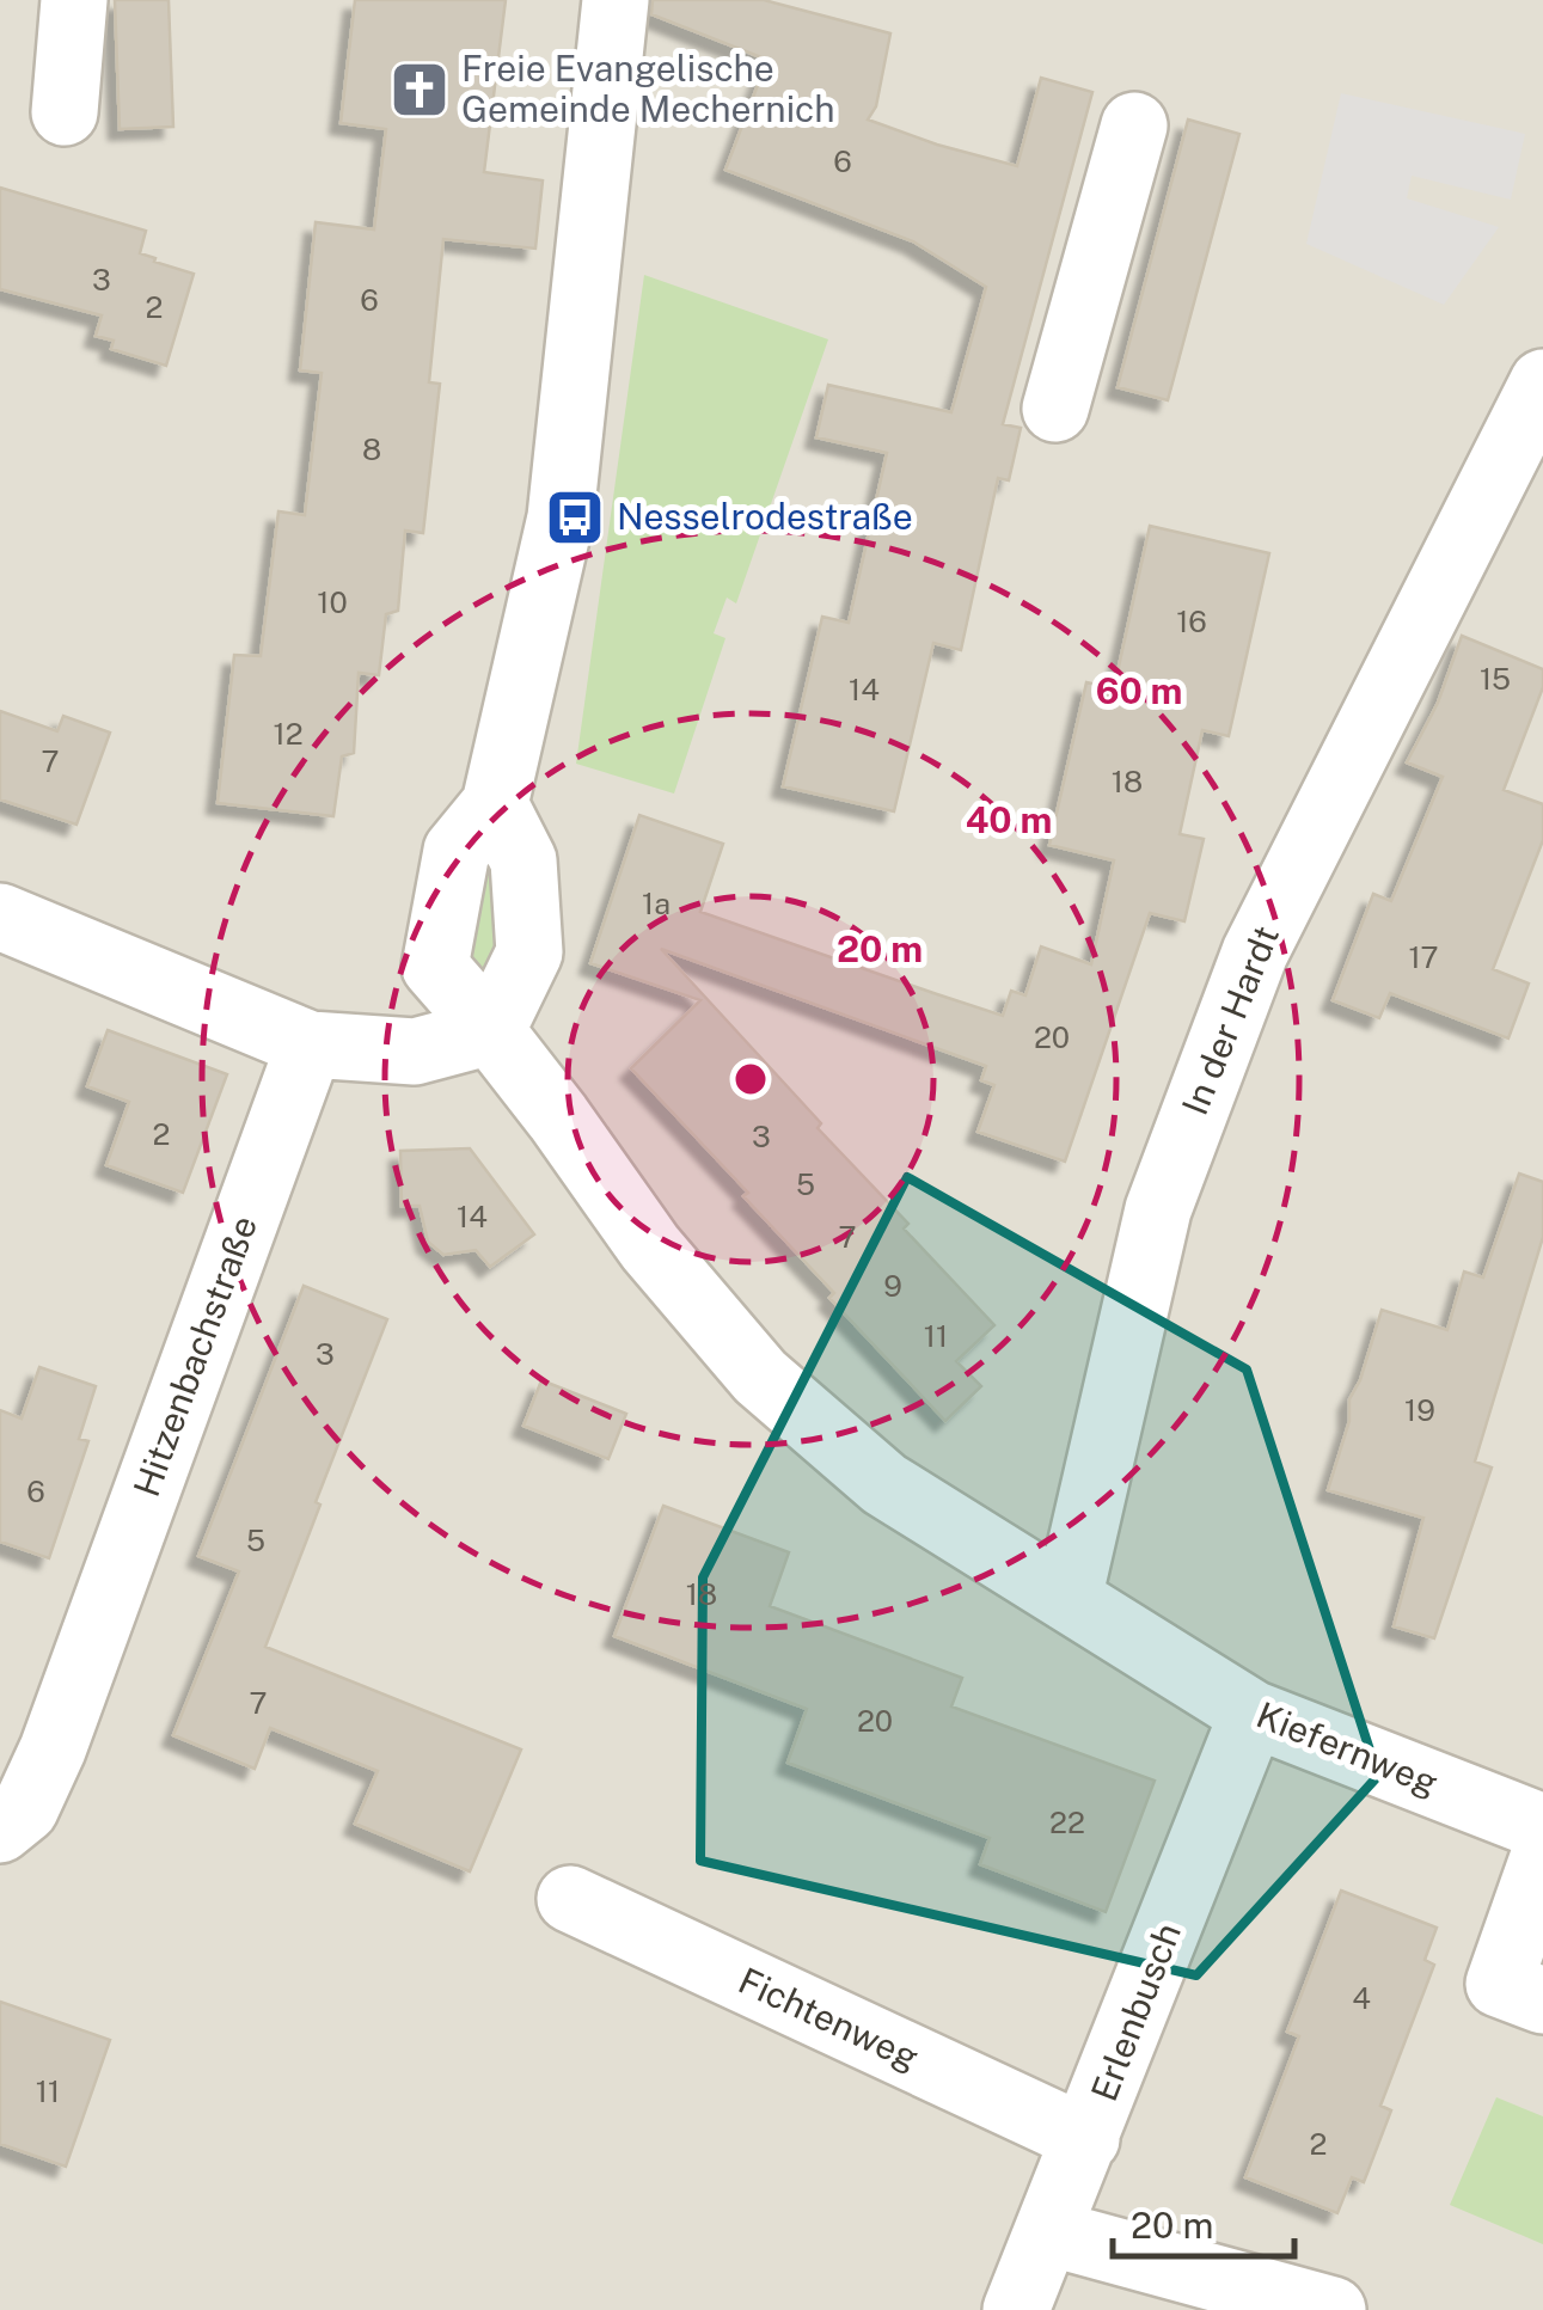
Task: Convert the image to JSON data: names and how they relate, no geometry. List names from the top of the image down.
{
  "streets": {
    "street": [
      "In der Hardt",
      "Hitzenbachstraße",
      "Kiefernweg",
      "Erlenbusch",
      "Fichtenweg"
    ]
  },
  "crossings": [
    ["In der Hardt", "Kiefernweg"],
    ["Kiefernweg", "Erlenbusch"],
    ["Erlenbusch", "Fichtenweg"]
  ],
  "places": {
    "church": ["Freie Evangelische Gemeinde Mechernich"],
    "bus stop": ["Nesselrodestraße"]
  },
  "house_numbers": [
    "6",
    "3",
    "6",
    "2",
    "8",
    "10",
    "16",
    "15",
    "14",
    "12",
    "7",
    "18",
    "1a",
    "17",
    "20",
    "2",
    "3",
    "5",
    "14",
    "7",
    "9",
    "11",
    "3",
    "19",
    "6",
    "5",
    "18",
    "7",
    "20",
    "22",
    "4",
    "11",
    "2"
  ],
  "scale_bar": "20 m",
  "rings": ["60 m", "40 m", "20 m"]
}
